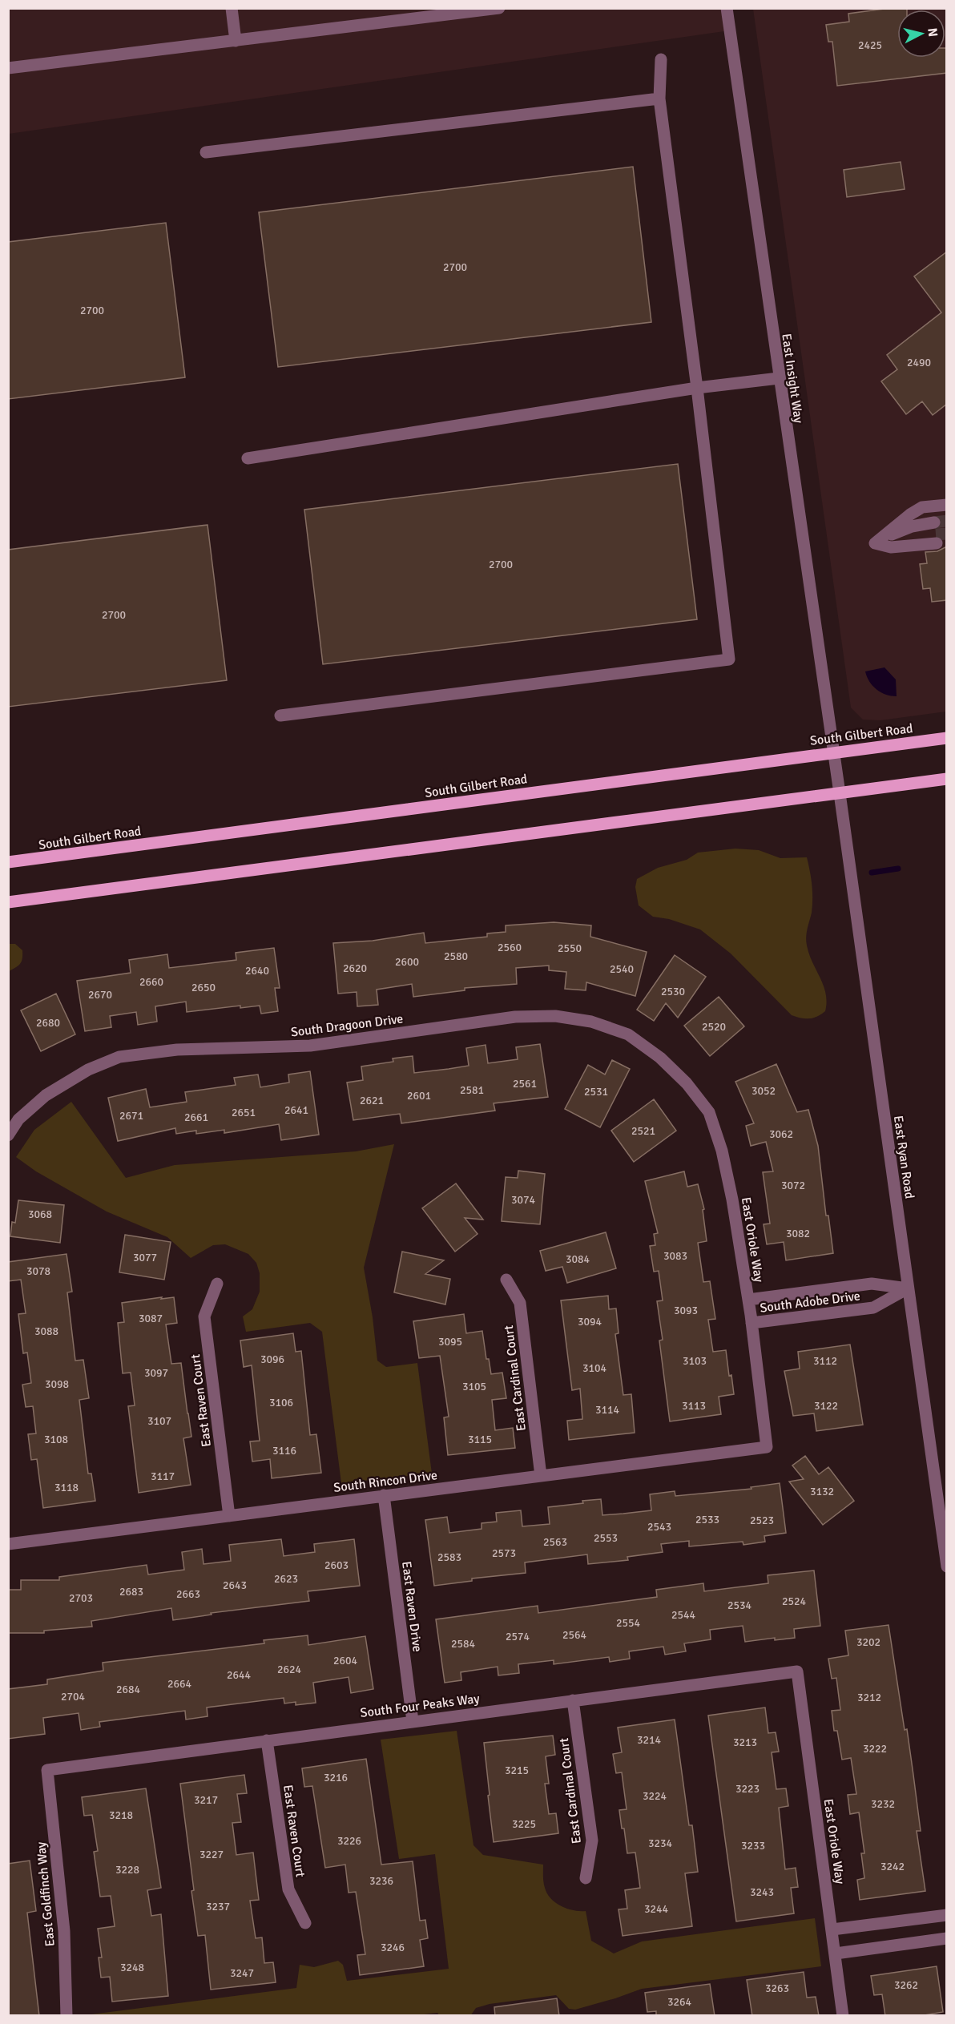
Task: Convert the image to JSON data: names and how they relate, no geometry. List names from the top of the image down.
{
  "streets": {
    "main road": ["South Gilbert Road"],
    "street": [
      "East Insight Way",
      "South Dragoon Drive",
      "East Ryan Road",
      "East Oriole Way",
      "South Adobe Drive",
      "East Cardinal Court",
      "East Raven Court",
      "South Rincon Drive",
      "East Raven Drive",
      "South Four Peaks Way",
      "East Goldfinch Way"
    ]
  },
  "crossings": [
    ["East Insight Way", "South Gilbert Road"],
    ["East Insight Way", "East Ryan Road"],
    ["South Gilbert Road", "East Ryan Road"],
    ["South Dragoon Drive", "East Oriole Way"],
    ["East Ryan Road", "South Adobe Drive"],
    ["East Oriole Way", "South Adobe Drive"],
    ["East Oriole Way", "South Rincon Drive"],
    ["East Oriole Way", "South Four Peaks Way"],
    ["East Cardinal Court", "South Rincon Drive"],
    ["East Cardinal Court", "South Four Peaks Way"],
    ["East Raven Court", "South Rincon Drive"],
    ["East Raven Court", "South Four Peaks Way"],
    ["South Rincon Drive", "East Raven Drive"],
    ["East Raven Drive", "South Four Peaks Way"],
    ["South Four Peaks Way", "East Goldfinch Way"]
  ],
  "house_numbers": [
    "2425",
    "2700",
    "2700",
    "2490",
    "2700",
    "2700",
    "2560",
    "2550",
    "2580",
    "2600",
    "2620",
    "2540",
    "2640",
    "2660",
    "2650",
    "2530",
    "2670",
    "2680",
    "2520",
    "2561",
    "2581",
    "3052",
    "2531",
    "2601",
    "2621",
    "2641",
    "2651",
    "2671",
    "2661",
    "2521",
    "3062",
    "3072",
    "3074",
    "3068",
    "3082",
    "3083",
    "3077",
    "3084",
    "3078",
    "3093",
    "3087",
    "3094",
    "3088",
    "3095",
    "3096",
    "3103",
    "3112",
    "3104",
    "3097",
    "3098",
    "3105",
    "3106",
    "3113",
    "3122",
    "3114",
    "3107",
    "3108",
    "3115",
    "3116",
    "3117",
    "3118",
    "3132",
    "2533",
    "2523",
    "2543",
    "2553",
    "2563",
    "2573",
    "2583",
    "2603",
    "2623",
    "2643",
    "2683",
    "2663",
    "2703",
    "2524",
    "2534",
    "2544",
    "2554",
    "2564",
    "2574",
    "3202",
    "2584",
    "2604",
    "2624",
    "2644",
    "2664",
    "2684",
    "2704",
    "3212",
    "3214",
    "3213",
    "3222",
    "3215",
    "3216",
    "3223",
    "3224",
    "3217",
    "3232",
    "3218",
    "3225",
    "3226",
    "3234",
    "3233",
    "3227",
    "3242",
    "3228",
    "3236",
    "3243",
    "3237",
    "3244",
    "3246",
    "3248",
    "3247",
    "3262",
    "3263",
    "3264"
  ],
  "north": "right"
}
